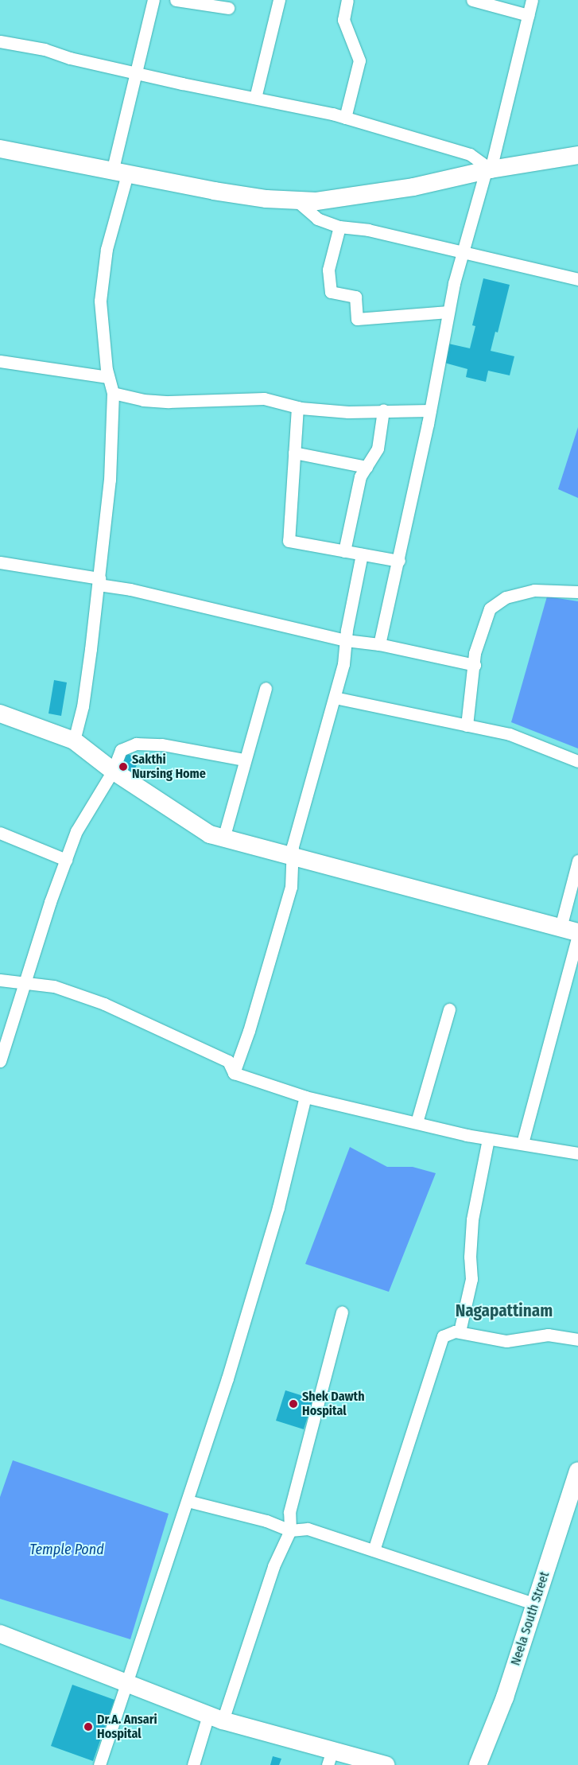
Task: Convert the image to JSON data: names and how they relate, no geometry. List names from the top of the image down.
{
  "streets": {
    "street": ["Neela South Street"]
  },
  "districts": ["Nagapattinam"],
  "water": ["Temple Pond"],
  "places": ["Sakthi Nursing Home", "Shek Dawth Hospital", "Dr.A. Ansari Hospital"]
}
